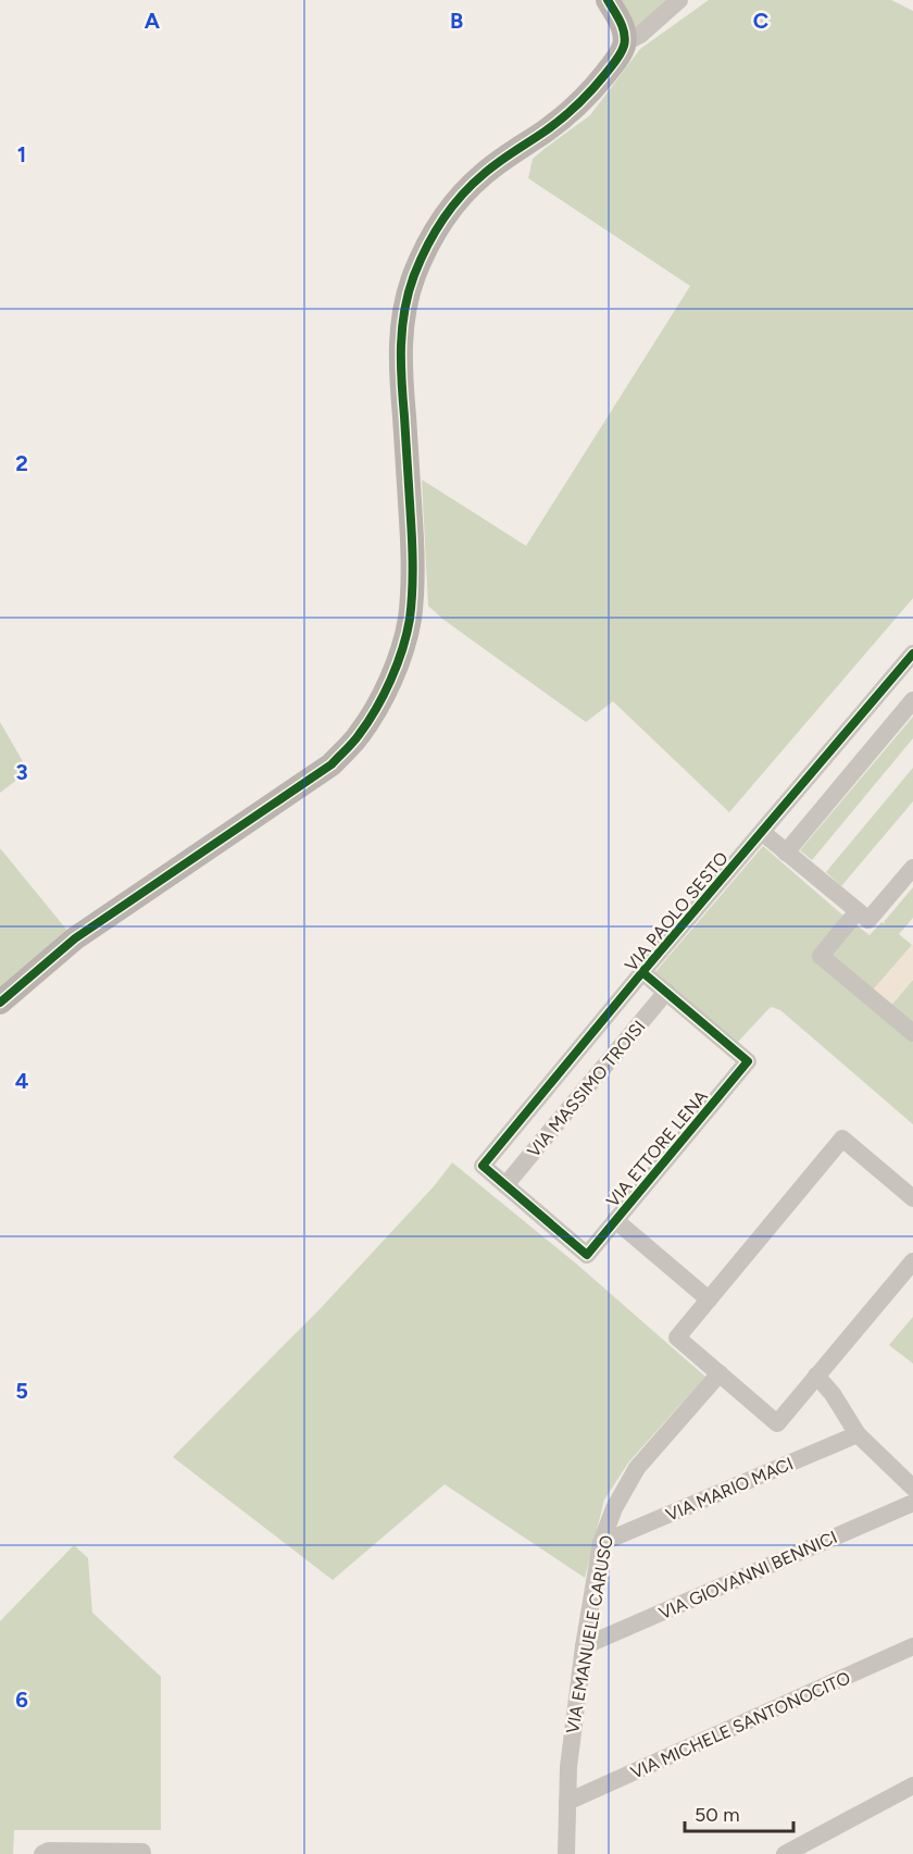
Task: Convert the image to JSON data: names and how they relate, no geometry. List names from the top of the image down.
{
  "streets": {
    "street": [
      "VIA PAOLO SESTO",
      "VIA MASSIMO TROISI",
      "VIA ETTORE LENA",
      "VIA MARIO MACI",
      "VIA GIOVANNI BENNICI",
      "VIA EMANUELE CARUSO",
      "VIA MICHELE SANTONOCITO"
    ]
  },
  "crossings": [
    ["VIA PAOLO SESTO", "VIA MASSIMO TROISI"],
    ["VIA PAOLO SESTO", "VIA ETTORE LENA"],
    ["VIA MASSIMO TROISI", "VIA ETTORE LENA"],
    ["VIA MARIO MACI", "VIA EMANUELE CARUSO"],
    ["VIA GIOVANNI BENNICI", "VIA EMANUELE CARUSO"],
    ["VIA EMANUELE CARUSO", "VIA MICHELE SANTONOCITO"]
  ],
  "scale_bar": "50 m",
  "grid": {
    "columns": ["A", "B", "C"],
    "rows": [
      "1",
      "2",
      "3",
      "4",
      "5",
      "6"
    ]
  }
}
